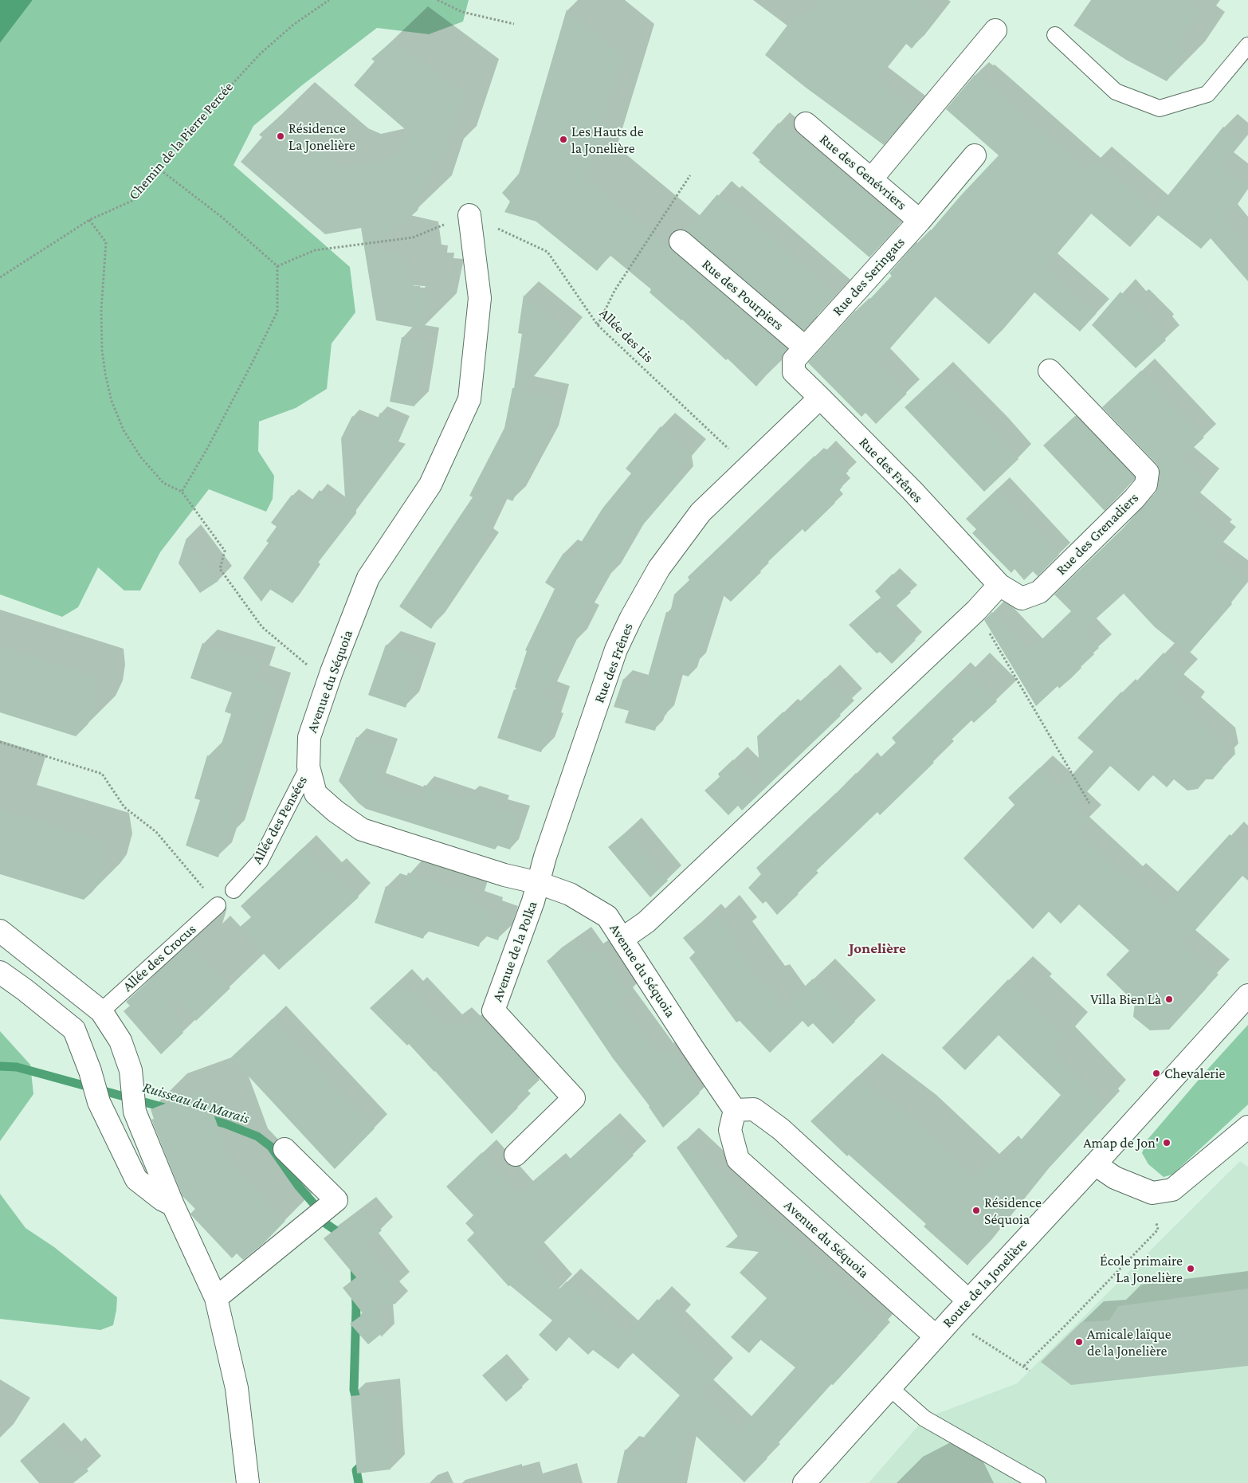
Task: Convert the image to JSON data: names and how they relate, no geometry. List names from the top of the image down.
{
  "streets": {
    "street": [
      "Rue des Genévriers",
      "Rue des Seringats",
      "Rue des Pourpiers",
      "Rue des Frênes",
      "Rue des Grenadiers",
      "Avenue du Séquoia",
      "Avenue de la Polka",
      "Route de la Jonelière"
    ],
    "lane": ["Allée des Pensées", "Allée des Crocus"],
    "path": ["Chemin de la Pierre Percée", "Allée des Lis"]
  },
  "crossings": [
    ["Rue des Genévriers", "Rue des Seringats"],
    ["Rue des Seringats", "Rue des Pourpiers"],
    ["Rue des Seringats", "Rue des Frênes"],
    ["Allée des Lis", "Rue des Frênes"],
    ["Allée des Lis", "Avenue du Séquoia"],
    ["Rue des Frênes", "Rue des Grenadiers"],
    ["Rue des Frênes", "Avenue du Séquoia"],
    ["Rue des Frênes", "Avenue de la Polka"],
    ["Avenue du Séquoia", "Allée des Pensées"],
    ["Avenue du Séquoia", "Avenue de la Polka"],
    ["Avenue du Séquoia", "Route de la Jonelière"]
  ],
  "districts": ["Jonelière"],
  "water": ["Ruisseau du Marais"],
  "places": [
    "Résidence La Jonelière",
    "Les Hauts de la Jonelière",
    "Villa Bien Là",
    "Chevalerie",
    "Amap de Jon'",
    "Résidence Séquoia",
    "École primaire La Jonelière",
    "Amicale laïque de la Jonelière"
  ]
}
